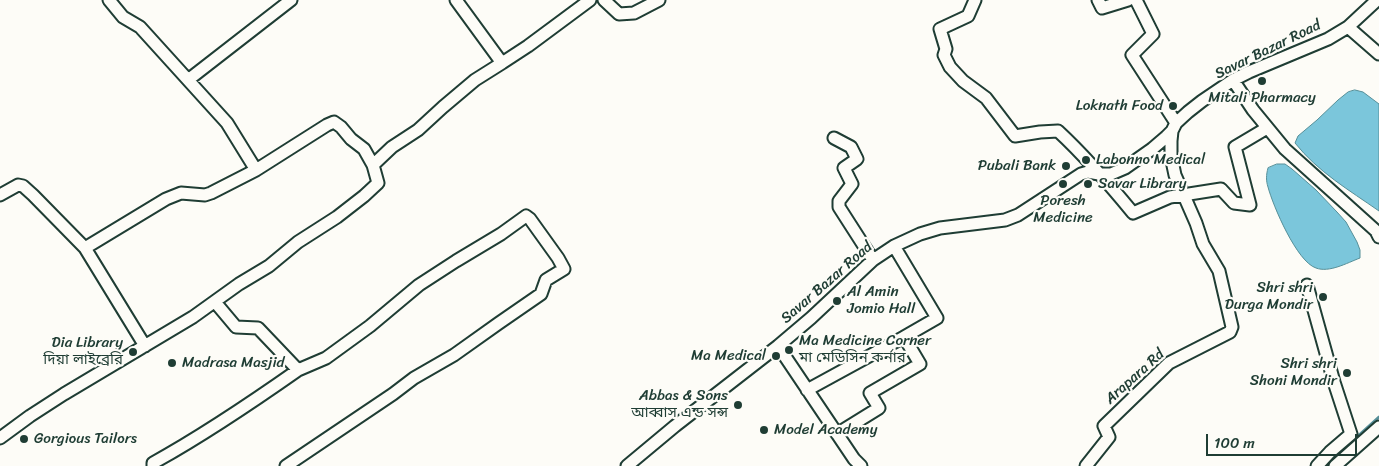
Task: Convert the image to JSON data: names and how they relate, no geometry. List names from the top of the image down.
{
  "streets": {
    "street": ["Savar Bazar Road", "Arapara Rd"]
  },
  "crossings": [
    ["Savar Bazar Road", "Arapara Rd"]
  ],
  "places": [
    "Mitali Pharmacy",
    "Loknath Food",
    "Labonno Medical",
    "Pubali Bank",
    "Poresh Medicine",
    "Savar Library",
    "Shri shri Durga Mondir",
    "Al Amin Jomio Hall",
    "Ma Medicine Corner মা মেডিসিন কর্নার",
    "Dia Library দিয়া লাইব্রেরি",
    "Ma Medical",
    "Madrasa Masjid",
    "Shri shri Shoni Mondir",
    "Abbas & Sons আব্বাস এন্ড সন্স",
    "Model Academy",
    "Gorgious Tailors"
  ],
  "scale_bar": "100 m"
}
